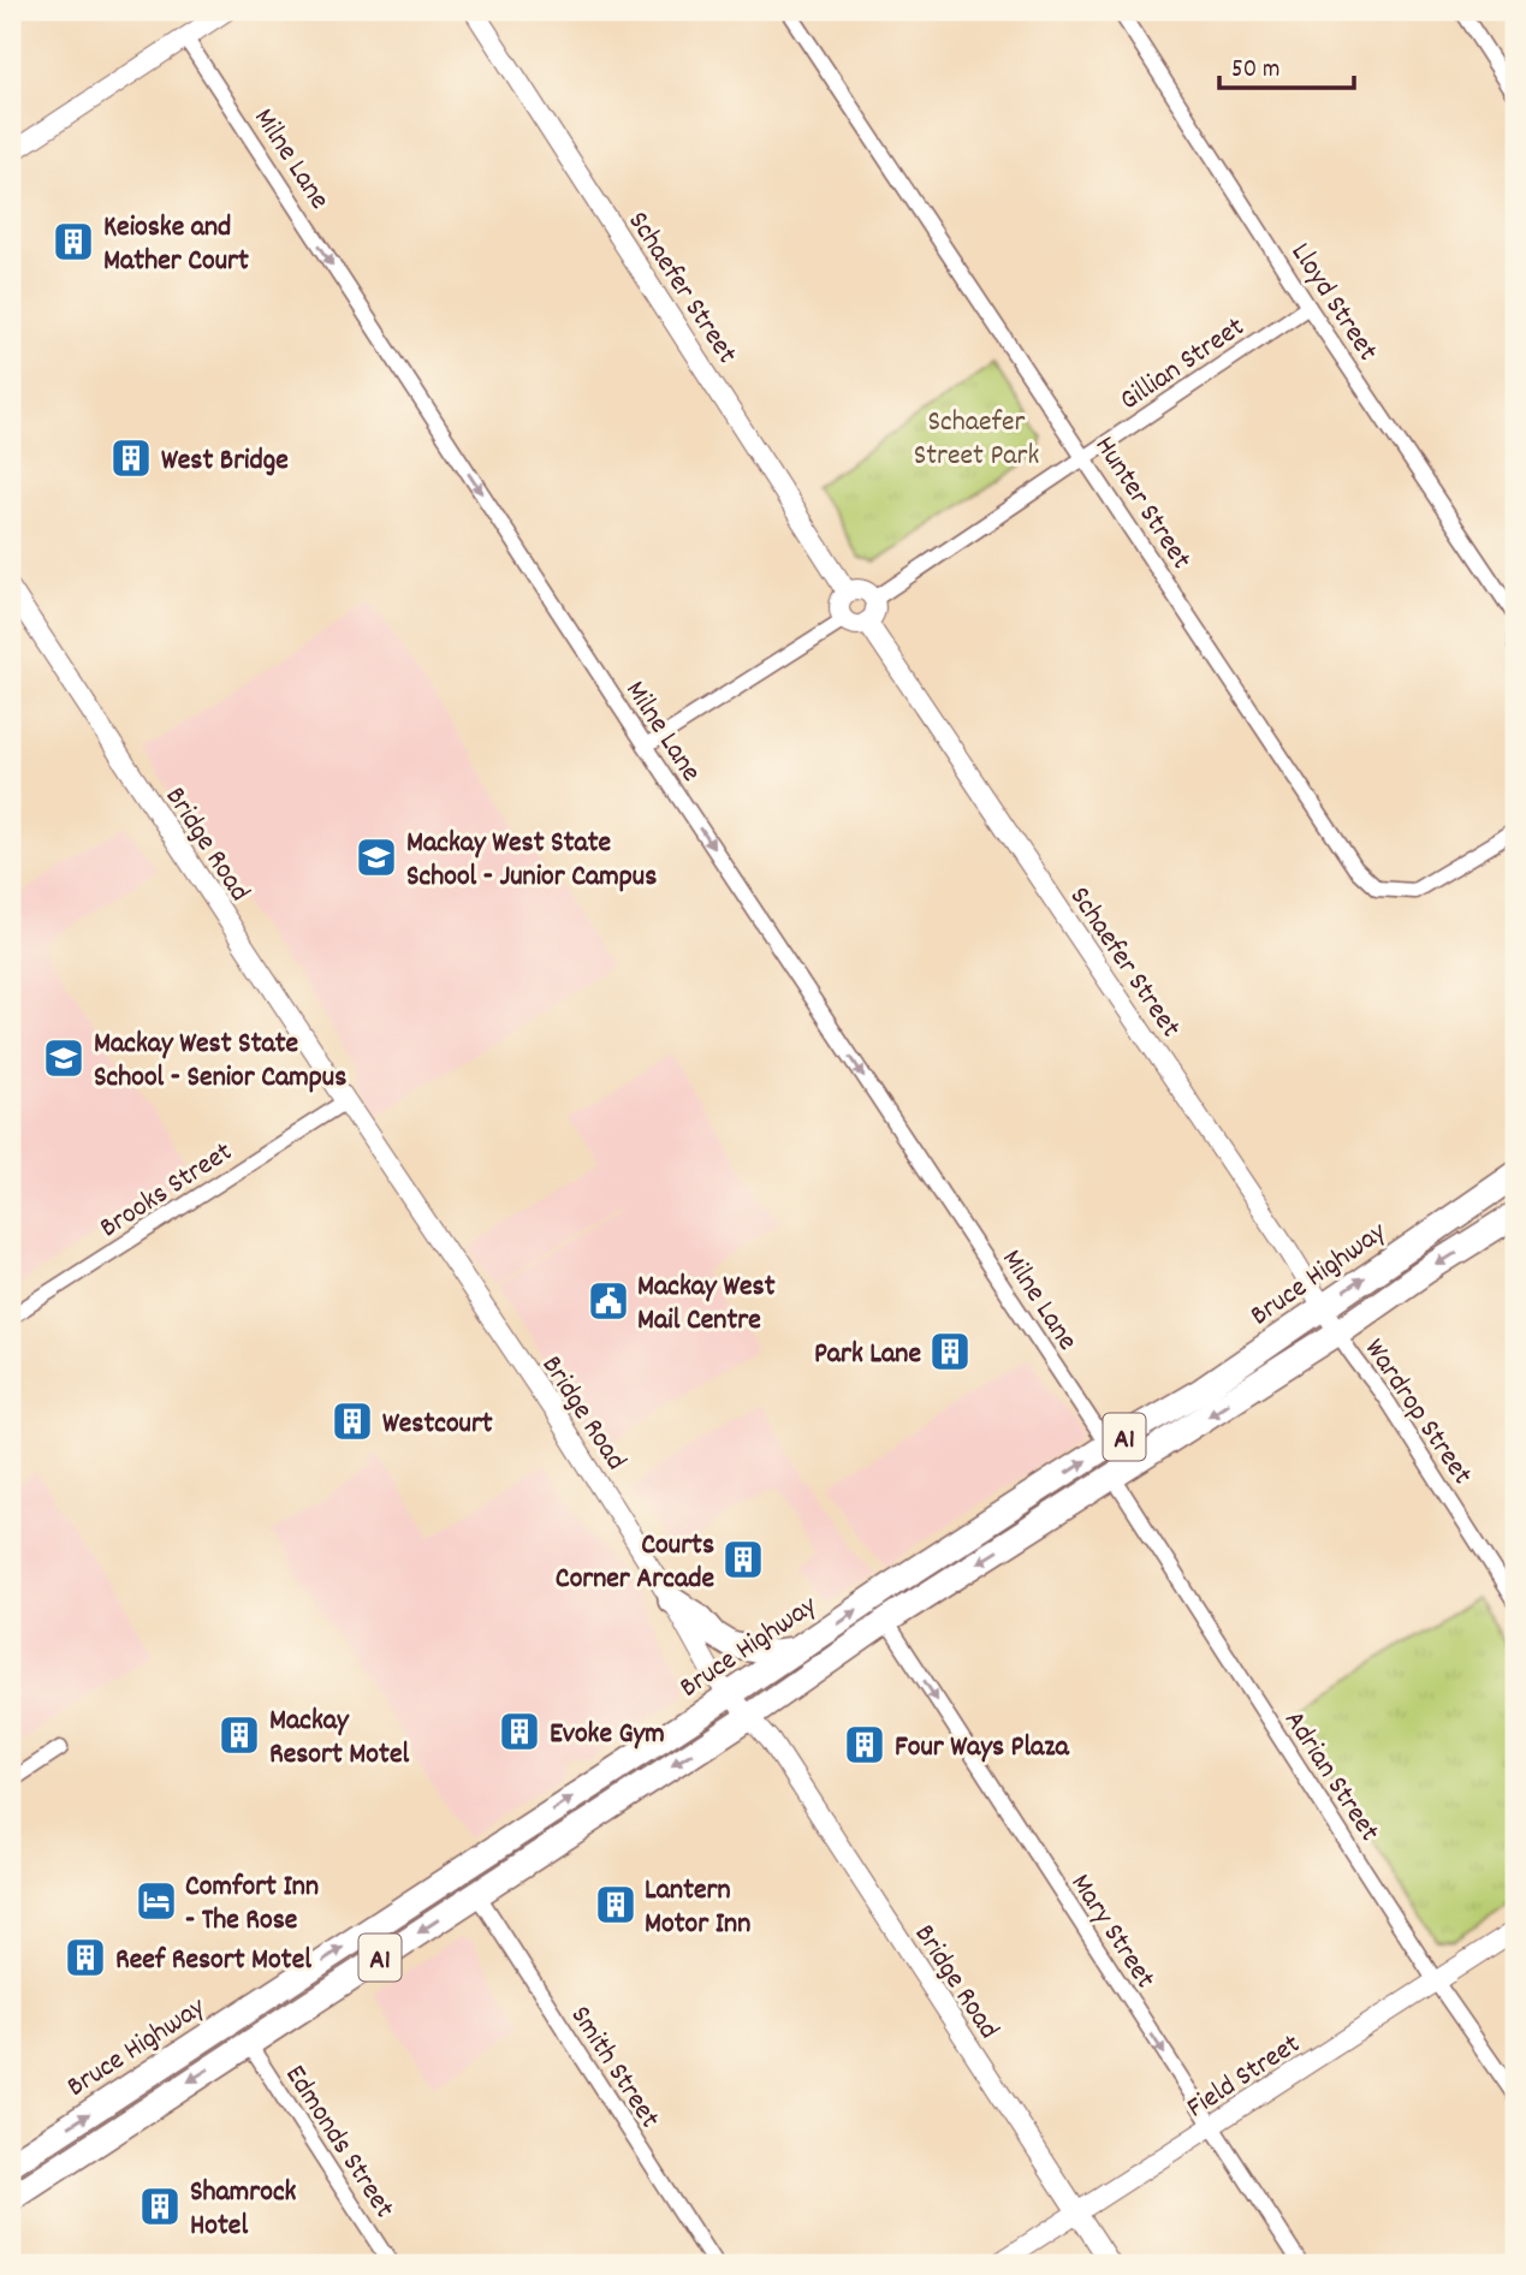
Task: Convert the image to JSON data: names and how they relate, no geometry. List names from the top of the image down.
{
  "streets": {
    "highway": ["Bruce Highway", "A1"],
    "street": [
      "Milne Lane",
      "Schaefer Street",
      "Lloyd Street",
      "Gillian Street",
      "Hunter Street",
      "Bridge Road",
      "Brooks Street",
      "Wardrop Street",
      "Adrian Street",
      "Mary Street",
      "Smith Street",
      "Field Street",
      "Edmonds Street"
    ]
  },
  "crossings": [
    ["Milne Lane", "Bruce Highway"],
    ["Schaefer Street", "Gillian Street"],
    ["Schaefer Street", "Bruce Highway"],
    ["Schaefer Street", "Wardrop Street"],
    ["Lloyd Street", "Gillian Street"],
    ["Gillian Street", "Hunter Street"],
    ["Bridge Road", "Brooks Street"],
    ["Bridge Road", "Bruce Highway"],
    ["Bridge Road", "Field Street"],
    ["Bruce Highway", "Wardrop Street"],
    ["Bruce Highway", "Adrian Street"],
    ["Bruce Highway", "Mary Street"],
    ["Bruce Highway", "Smith Street"],
    ["Bruce Highway", "Edmonds Street"],
    ["Adrian Street", "Field Street"],
    ["Mary Street", "Field Street"]
  ],
  "one_way": ["Milne Lane", "Mary Street"],
  "parks": ["Schaefer Street Park"],
  "places": {
    "building": [
      "Keioske and Mather Court",
      "West Bridge",
      "Park Lane",
      "Westcourt",
      "Courts Corner Arcade",
      "Evoke Gym",
      "Mackay Resort Motel",
      "Four Ways Plaza",
      "Lantern Motor Inn",
      "Reef Resort Motel",
      "Shamrock Hotel"
    ],
    "school or university": ["Mackay West State School - Junior Campus", "Mackay West State School - Senior Campus"],
    "public building": ["Mackay West Mail Centre"],
    "hotel": ["Comfort Inn - The Rose"]
  },
  "scale_bar": "50 m"
}
